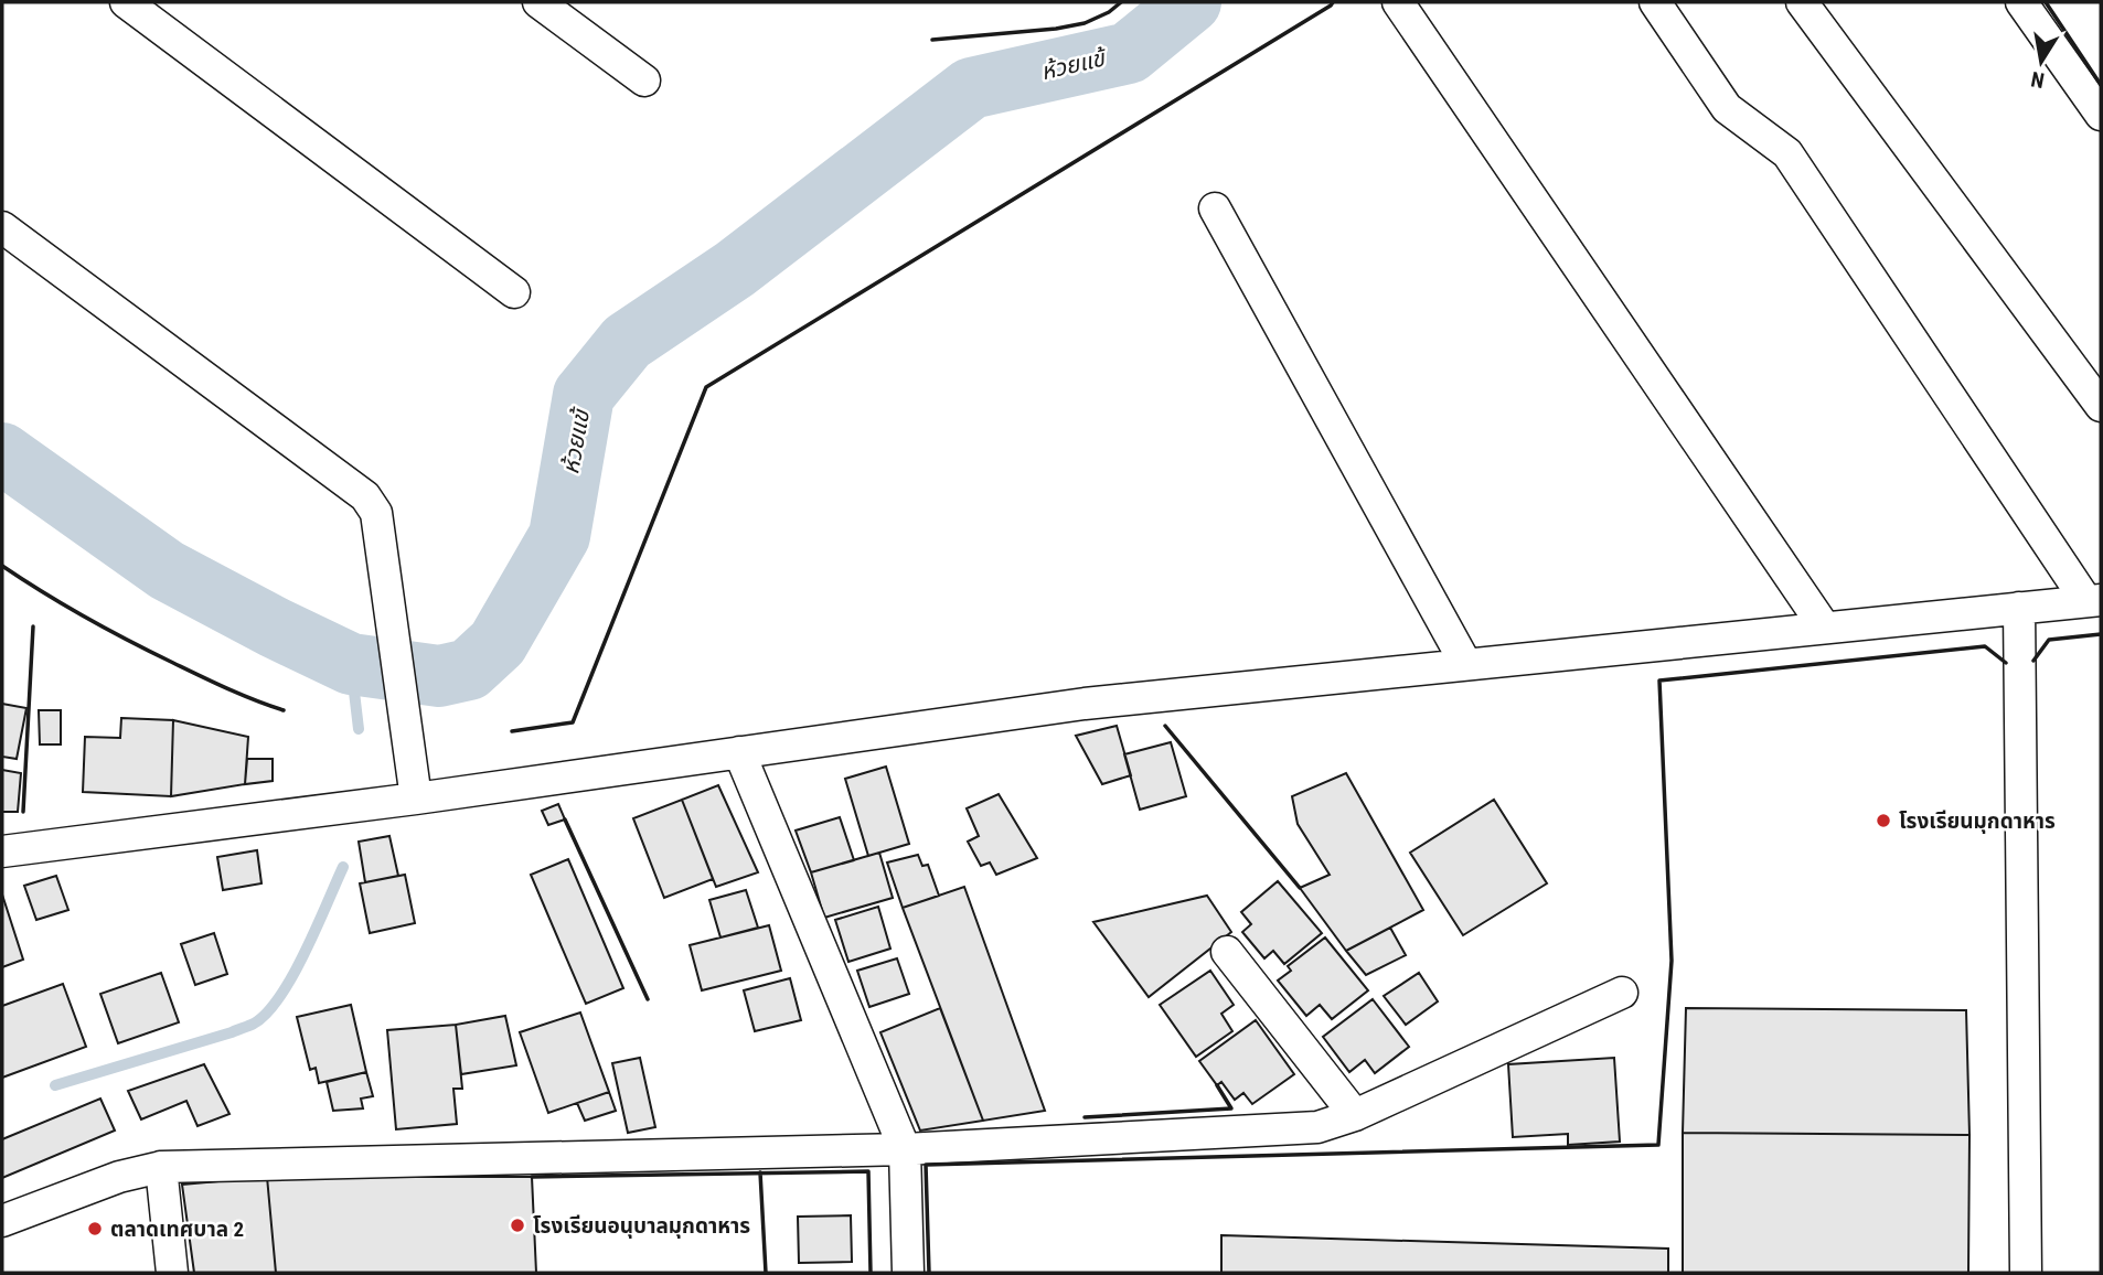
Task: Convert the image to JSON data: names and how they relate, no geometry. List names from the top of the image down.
{
  "water": ["ห้วยแข้"],
  "places": ["โรงเรียนมุกดาหาร", "โรงเรียนอนุบาลมุกดาหาร", "ตลาดเทศบาล 2"],
  "north": "bottom"
}
